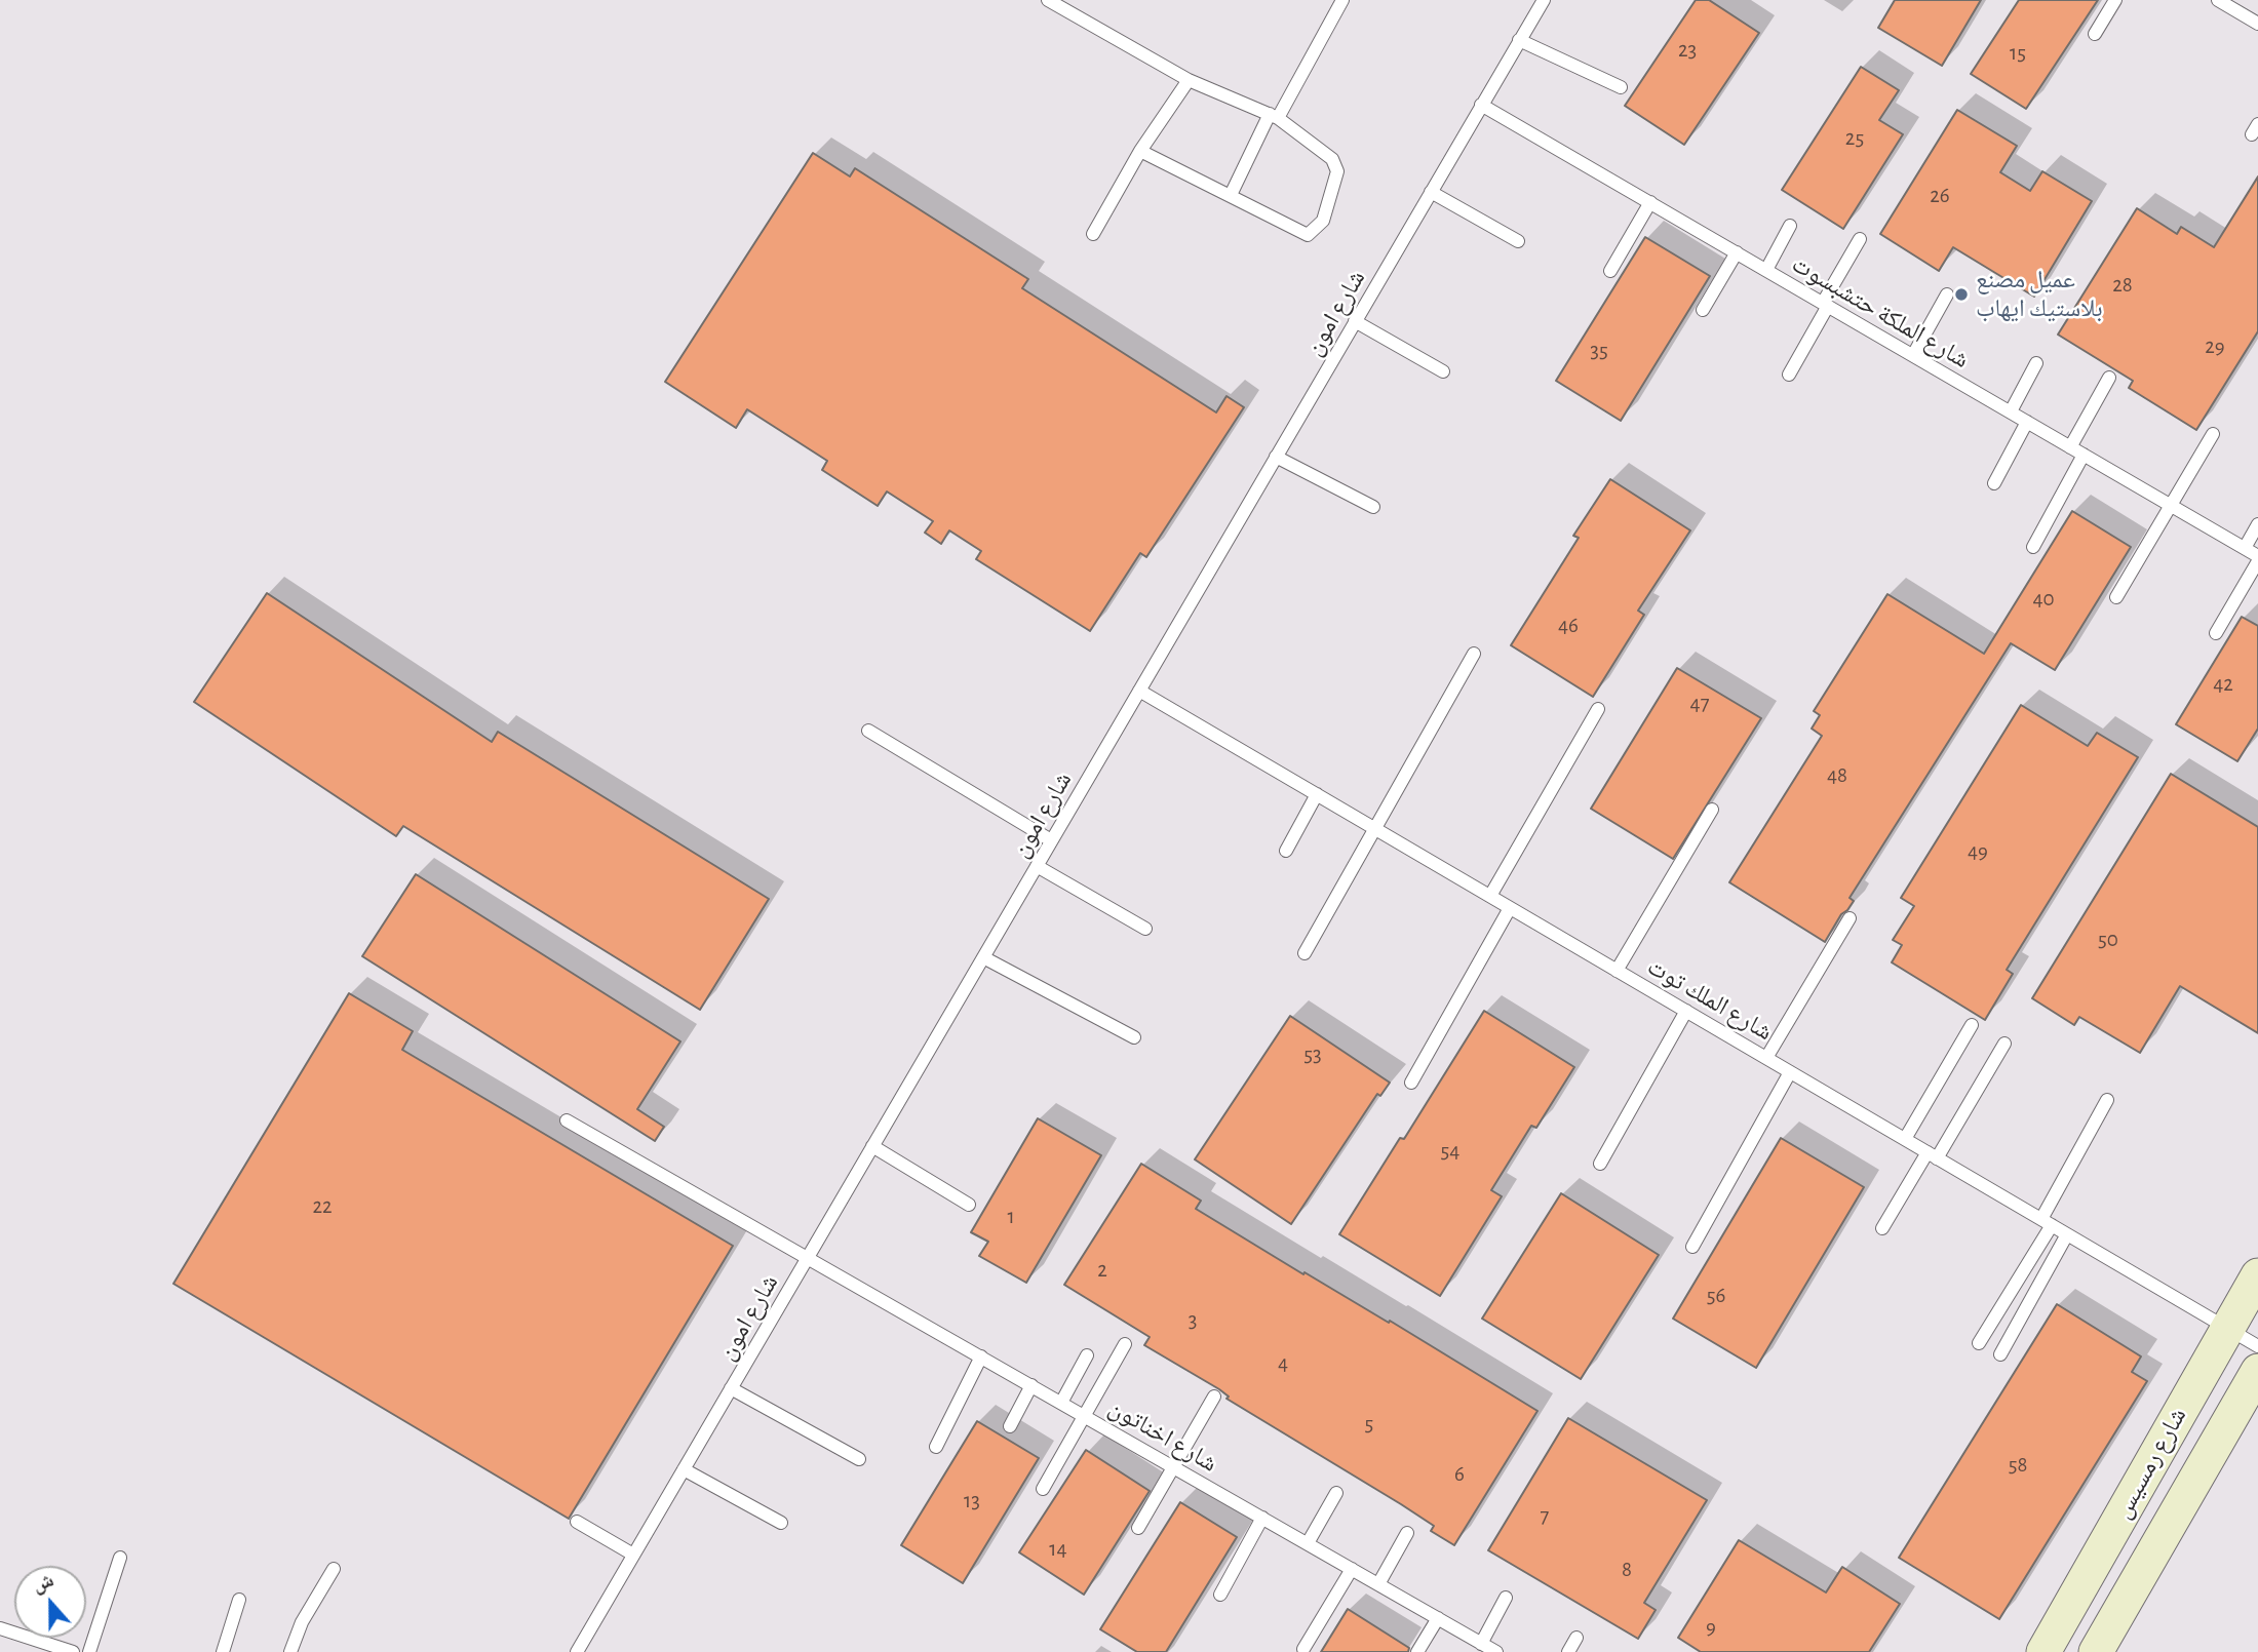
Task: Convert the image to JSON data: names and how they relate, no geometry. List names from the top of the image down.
{
  "streets": {
    "street": ["شارع رمسيس"],
    "lane": [
      "شارع الملكة حتشبسوت",
      "شارع امون",
      "شارع الملك توت",
      "شارع اخناتون"
    ]
  },
  "crossings": [
    ["شارع الملكة حتشبسوت", "شارع امون"],
    ["شارع امون", "شارع الملك توت"],
    ["شارع امون", "شارع اخناتون"],
    ["شارع الملك توت", "شارع رمسيس"]
  ],
  "places": ["عميل مصنع بلاستيك ايهاب"],
  "house_numbers": [
    "23",
    "15",
    "25",
    "26",
    "28",
    "29",
    "35",
    "40",
    "46",
    "42",
    "47",
    "48",
    "49",
    "50",
    "53",
    "54",
    "22",
    "1",
    "2",
    "56",
    "3",
    "4",
    "5",
    "58",
    "6",
    "13",
    "7",
    "14",
    "8",
    "9"
  ],
  "north": "top"
}
